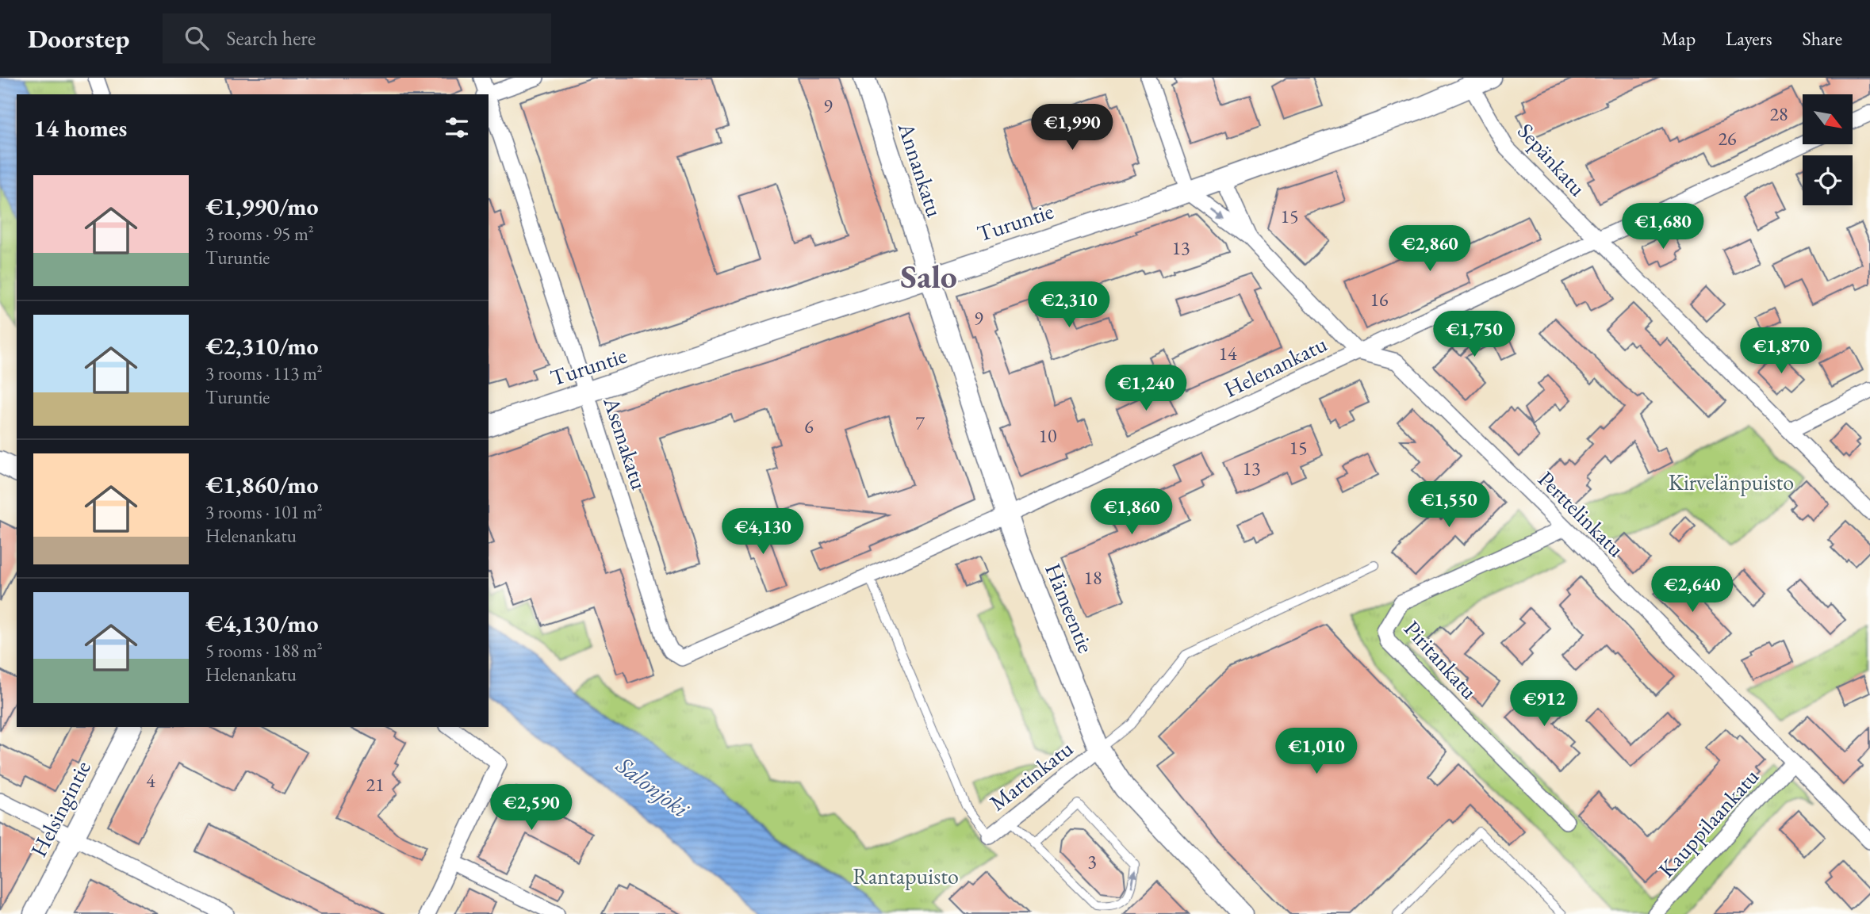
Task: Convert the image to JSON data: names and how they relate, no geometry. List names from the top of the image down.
{
  "streets": {
    "main road": [
      "Annankatu",
      "Turuntie",
      "Hämeentie",
      "Helsingintie"
    ],
    "street": [
      "Sepänkatu",
      "Helenankatu",
      "Asemakatu",
      "Perttelinkatu",
      "Piritankatu",
      "Martinkatu",
      "Kauppilaankatu"
    ]
  },
  "crossings": [
    ["Sepänkatu", "Turuntie"],
    ["Sepänkatu", "Helenankatu"],
    ["Annankatu", "Turuntie"],
    ["Annankatu", "Hämeentie"],
    ["Turuntie", "Asemakatu"],
    ["Turuntie", "Hämeentie"],
    ["Helenankatu", "Asemakatu"],
    ["Helenankatu", "Perttelinkatu"],
    ["Helenankatu", "Hämeentie"],
    ["Perttelinkatu", "Piritankatu"],
    ["Perttelinkatu", "Kauppilaankatu"],
    ["Hämeentie", "Martinkatu"]
  ],
  "districts": ["Salo"],
  "water": ["Salonjoki"],
  "parks": ["Kirvelänpuisto", "Rantapuisto"],
  "house_numbers": [
    "9",
    "28",
    "26",
    "15",
    "13",
    "16",
    "9",
    "14",
    "7",
    "6",
    "10",
    "15",
    "13",
    "18",
    "4",
    "21",
    "3"
  ],
  "north": "bottom right",
  "page": {
    "header": "Doorstep",
    "search": "Search here",
    "nav": ["Map", "Layers", "Share"],
    "heading": "14 homes",
    "price": [
      "€1,990",
      "€1,680",
      "€2,860",
      "€2,310",
      "€1,750",
      "€1,870",
      "€1,240",
      "€1,550",
      "€1,860",
      "€4,130",
      "€2,640",
      "€912",
      "€1,010",
      "€2,590"
    ],
    "list": [
      {
        "name": "€1,990/mo",
        "note": "3 rooms · 95 m² · Turuntie"
      },
      {
        "name": "€2,310/mo",
        "note": "3 rooms · 113 m² · Turuntie"
      },
      {
        "name": "€1,860/mo",
        "note": "3 rooms · 101 m² · Helenankatu"
      },
      {
        "name": "€4,130/mo",
        "note": "5 rooms · 188 m² · Helenankatu"
      }
    ]
  }
}
